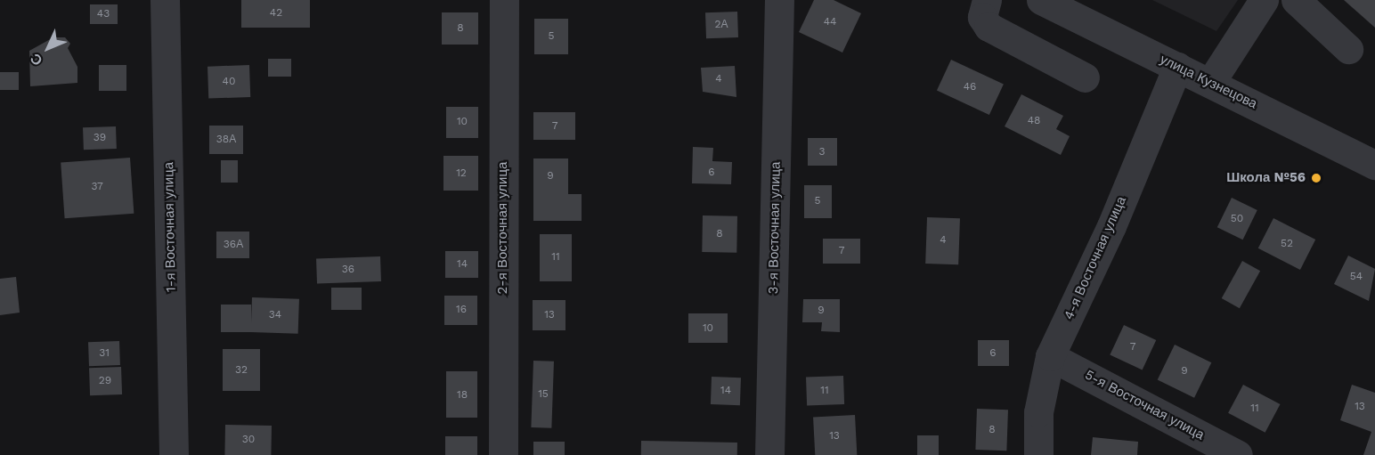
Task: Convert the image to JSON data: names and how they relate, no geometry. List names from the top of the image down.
{
  "streets": {
    "street": [
      "улица Кузнецова",
      "1-я Восточная улица",
      "2-я Восточная улица",
      "3-я Восточная улица",
      "4-я Восточная улица",
      "5-я Восточная улица"
    ]
  },
  "crossings": [
    ["улица Кузнецова", "4-я Восточная улица"],
    ["4-я Восточная улица", "5-я Восточная улица"]
  ],
  "places": ["Школа №56"],
  "house_numbers": [
    "42",
    "43",
    "44",
    "2А",
    "8",
    "5",
    "4",
    "40",
    "46",
    "48",
    "10",
    "7",
    "39",
    "38А",
    "3",
    "6",
    "12",
    "9",
    "37",
    "5",
    "50",
    "8",
    "4",
    "52",
    "36А",
    "7",
    "11",
    "14",
    "36",
    "54",
    "16",
    "9",
    "34",
    "13",
    "10",
    "7",
    "31",
    "6",
    "32",
    "9",
    "29",
    "14",
    "11",
    "15",
    "18",
    "13",
    "11",
    "8",
    "13",
    "30"
  ],
  "north": "bottom left"
}
